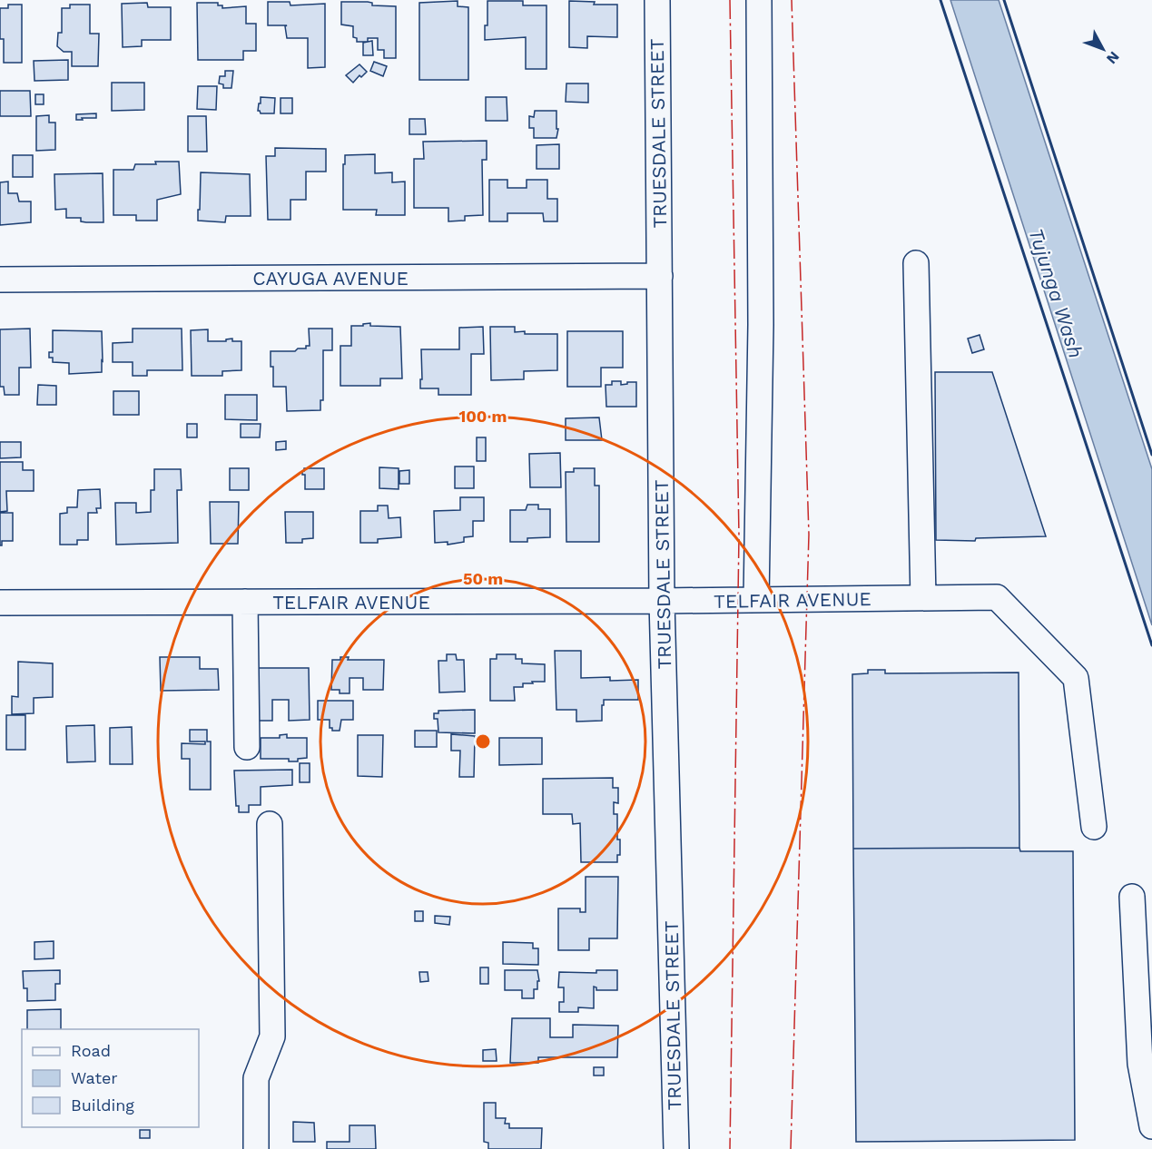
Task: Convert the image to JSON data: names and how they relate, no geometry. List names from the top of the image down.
{
  "streets": {
    "street": ["TRUESDALE STREET", "CAYUGA AVENUE", "TELFAIR AVENUE"]
  },
  "crossings": [
    ["TRUESDALE STREET", "CAYUGA AVENUE"],
    ["TRUESDALE STREET", "TELFAIR AVENUE"]
  ],
  "water": ["Tujunga Wash"],
  "legend": ["Road", "Water", "Building"],
  "north": "bottom right",
  "rings": ["100 m", "50 m"]
}
